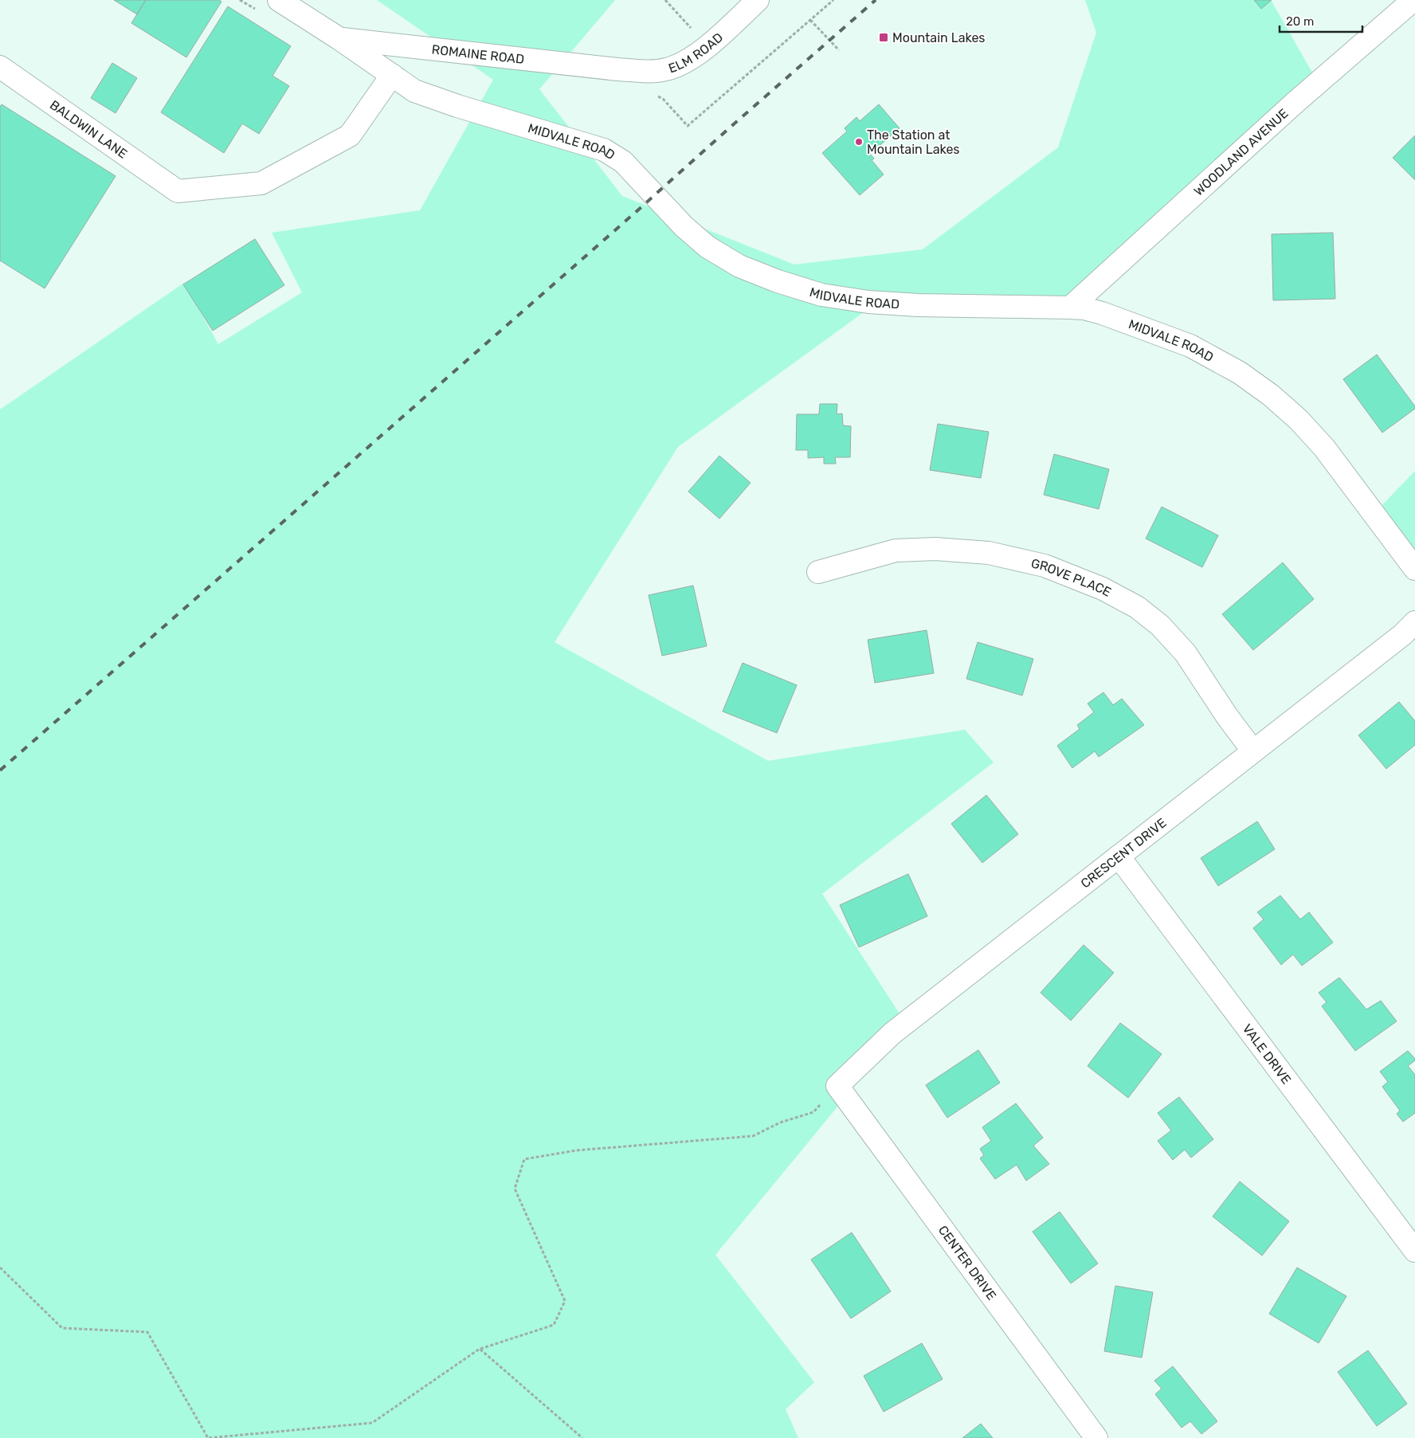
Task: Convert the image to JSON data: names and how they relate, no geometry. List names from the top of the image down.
{
  "streets": {
    "street": [
      "ELM ROAD",
      "ROMAINE ROAD",
      "BALDWIN LANE",
      "MIDVALE ROAD",
      "WOODLAND AVENUE",
      "GROVE PLACE",
      "CRESCENT DRIVE",
      "VALE DRIVE",
      "CENTER DRIVE"
    ]
  },
  "crossings": [
    ["ELM ROAD", "ROMAINE ROAD"],
    ["ROMAINE ROAD", "MIDVALE ROAD"],
    ["BALDWIN LANE", "MIDVALE ROAD"],
    ["MIDVALE ROAD", "WOODLAND AVENUE"],
    ["GROVE PLACE", "CRESCENT DRIVE"],
    ["CRESCENT DRIVE", "VALE DRIVE"],
    ["CRESCENT DRIVE", "CENTER DRIVE"]
  ],
  "places": {
    "transit": ["Mountain Lakes"],
    "other": ["The Station at Mountain Lakes"]
  },
  "scale_bar": "20 m"
}
